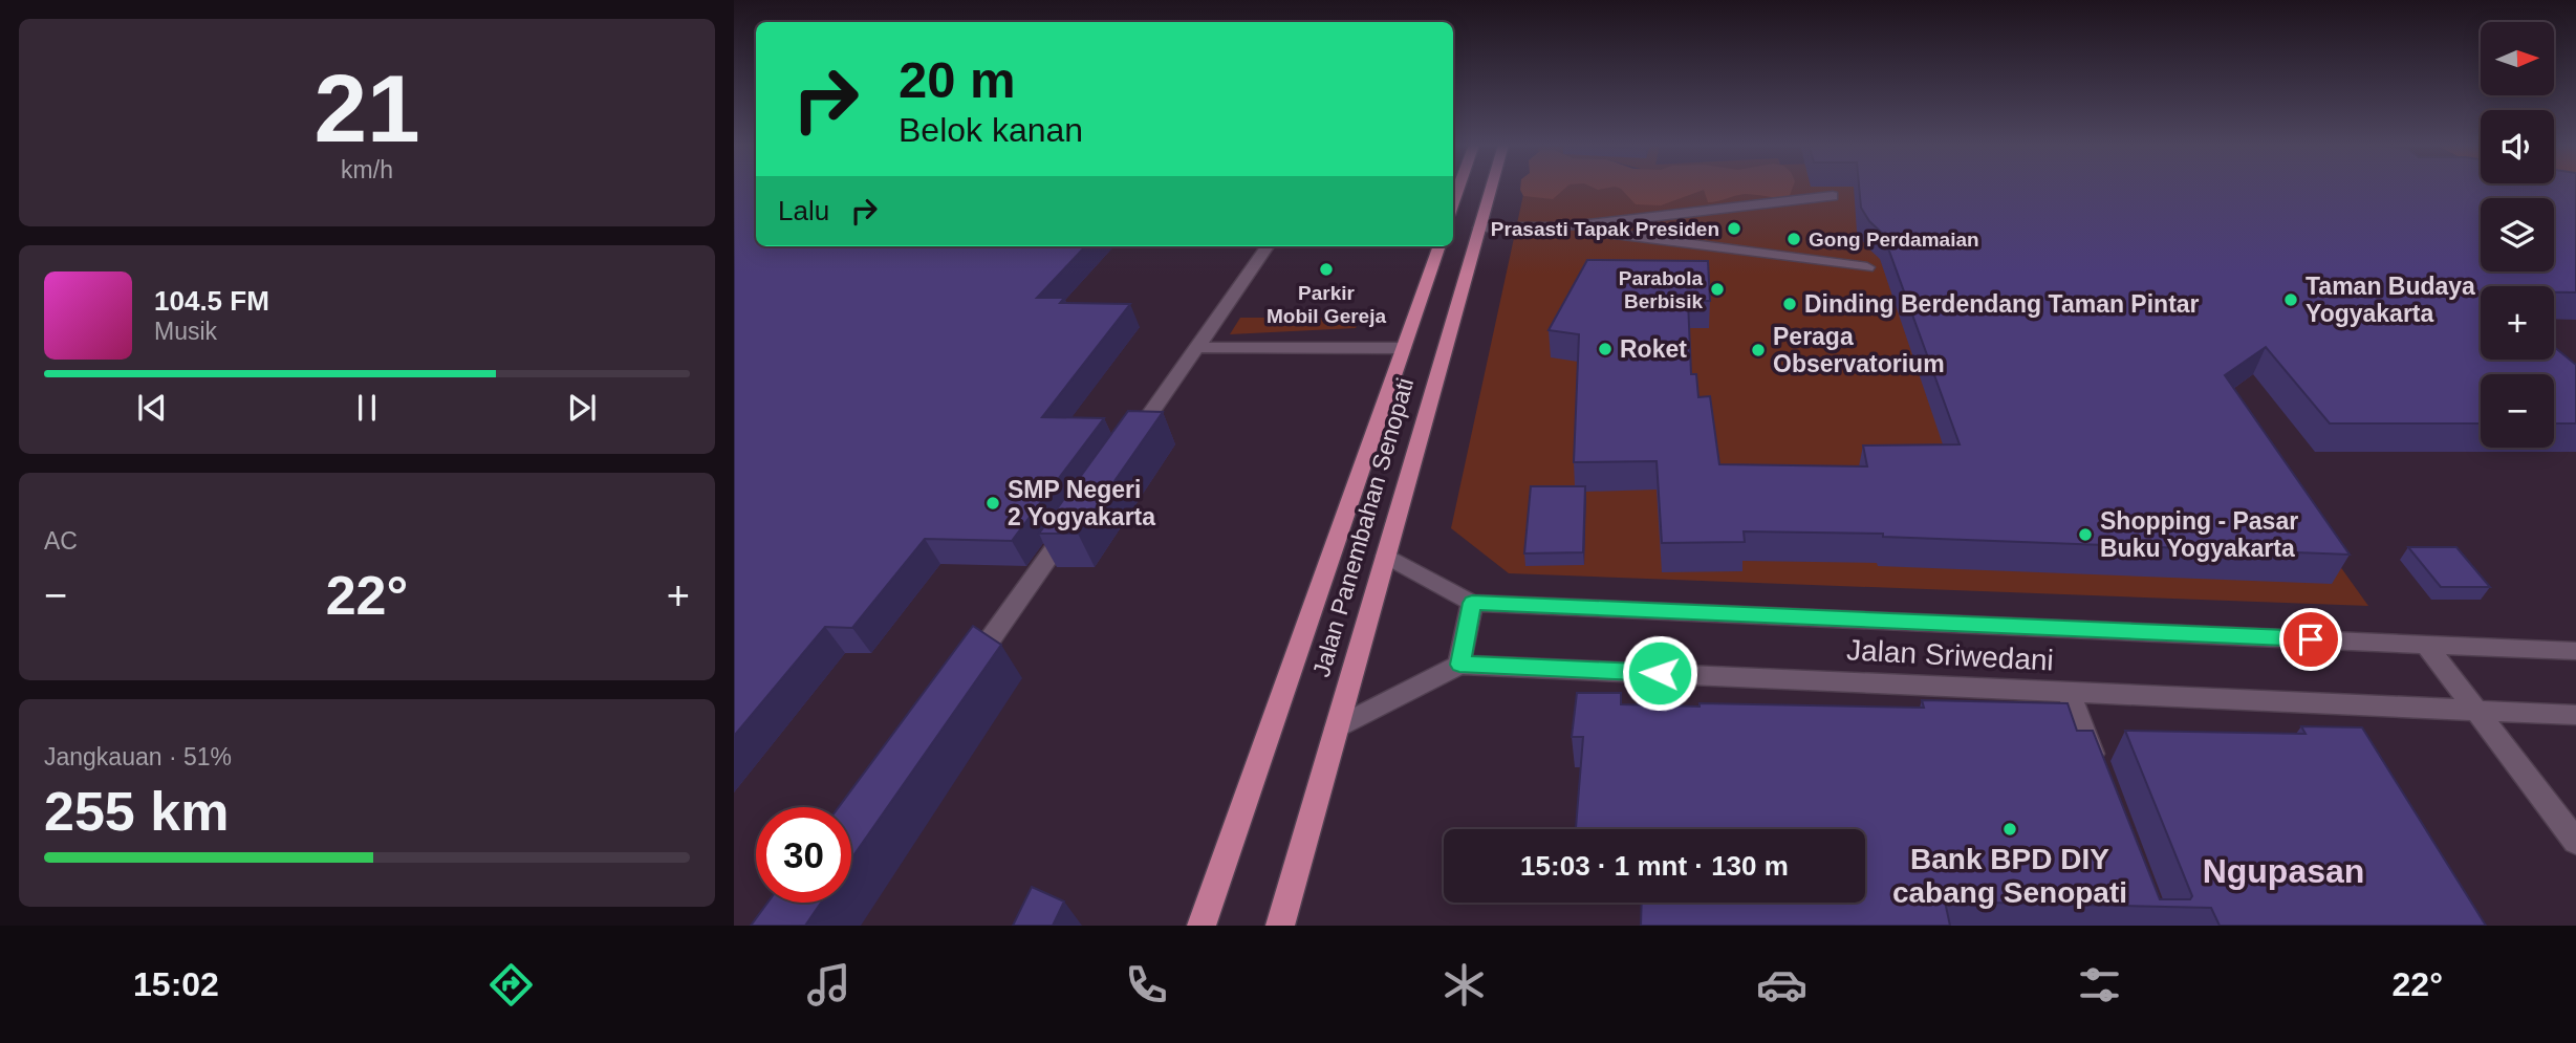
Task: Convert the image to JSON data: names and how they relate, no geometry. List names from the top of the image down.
{
  "streets": {
    "main road": ["Jalan Panembahan Senopati"],
    "street": ["Jalan Sriwedani"]
  },
  "crossings": [
    ["Jalan Panembahan Senopati", "Jalan Sriwedani"]
  ],
  "districts": ["Ngupasan"],
  "places": [
    "Prasasti Tapak Presiden",
    "Gong Perdamaian",
    "Parkir Mobil Gereja",
    "Parabola Berbisik",
    "Taman Budaya Yogyakarta",
    "Dinding Berdendang Taman Pintar",
    "Roket",
    "Peraga Observatorium",
    "SMP Negeri 2 Yogyakarta",
    "Shopping - Pasar Buku Yogyakarta",
    "Bank BPD DIY cabang Senopati"
  ],
  "north": "right",
  "page": {
    "tile": [
      ["21", "km/h"],
      "AC",
      ["Jangkauan · 51%", "255 km"]
    ],
    "map_buttons": ["+", "−"],
    "turn": ["20 m", "Belok kanan"],
    "then": "Lalu",
    "song": ["104.5 FM", "Musik"],
    "heat": ["−", "22°", "+"],
    "limit": "30",
    "trip": "15:03 · 1 mnt · 130 m",
    "tabs": ["15:02", "22°"]
  }
}
